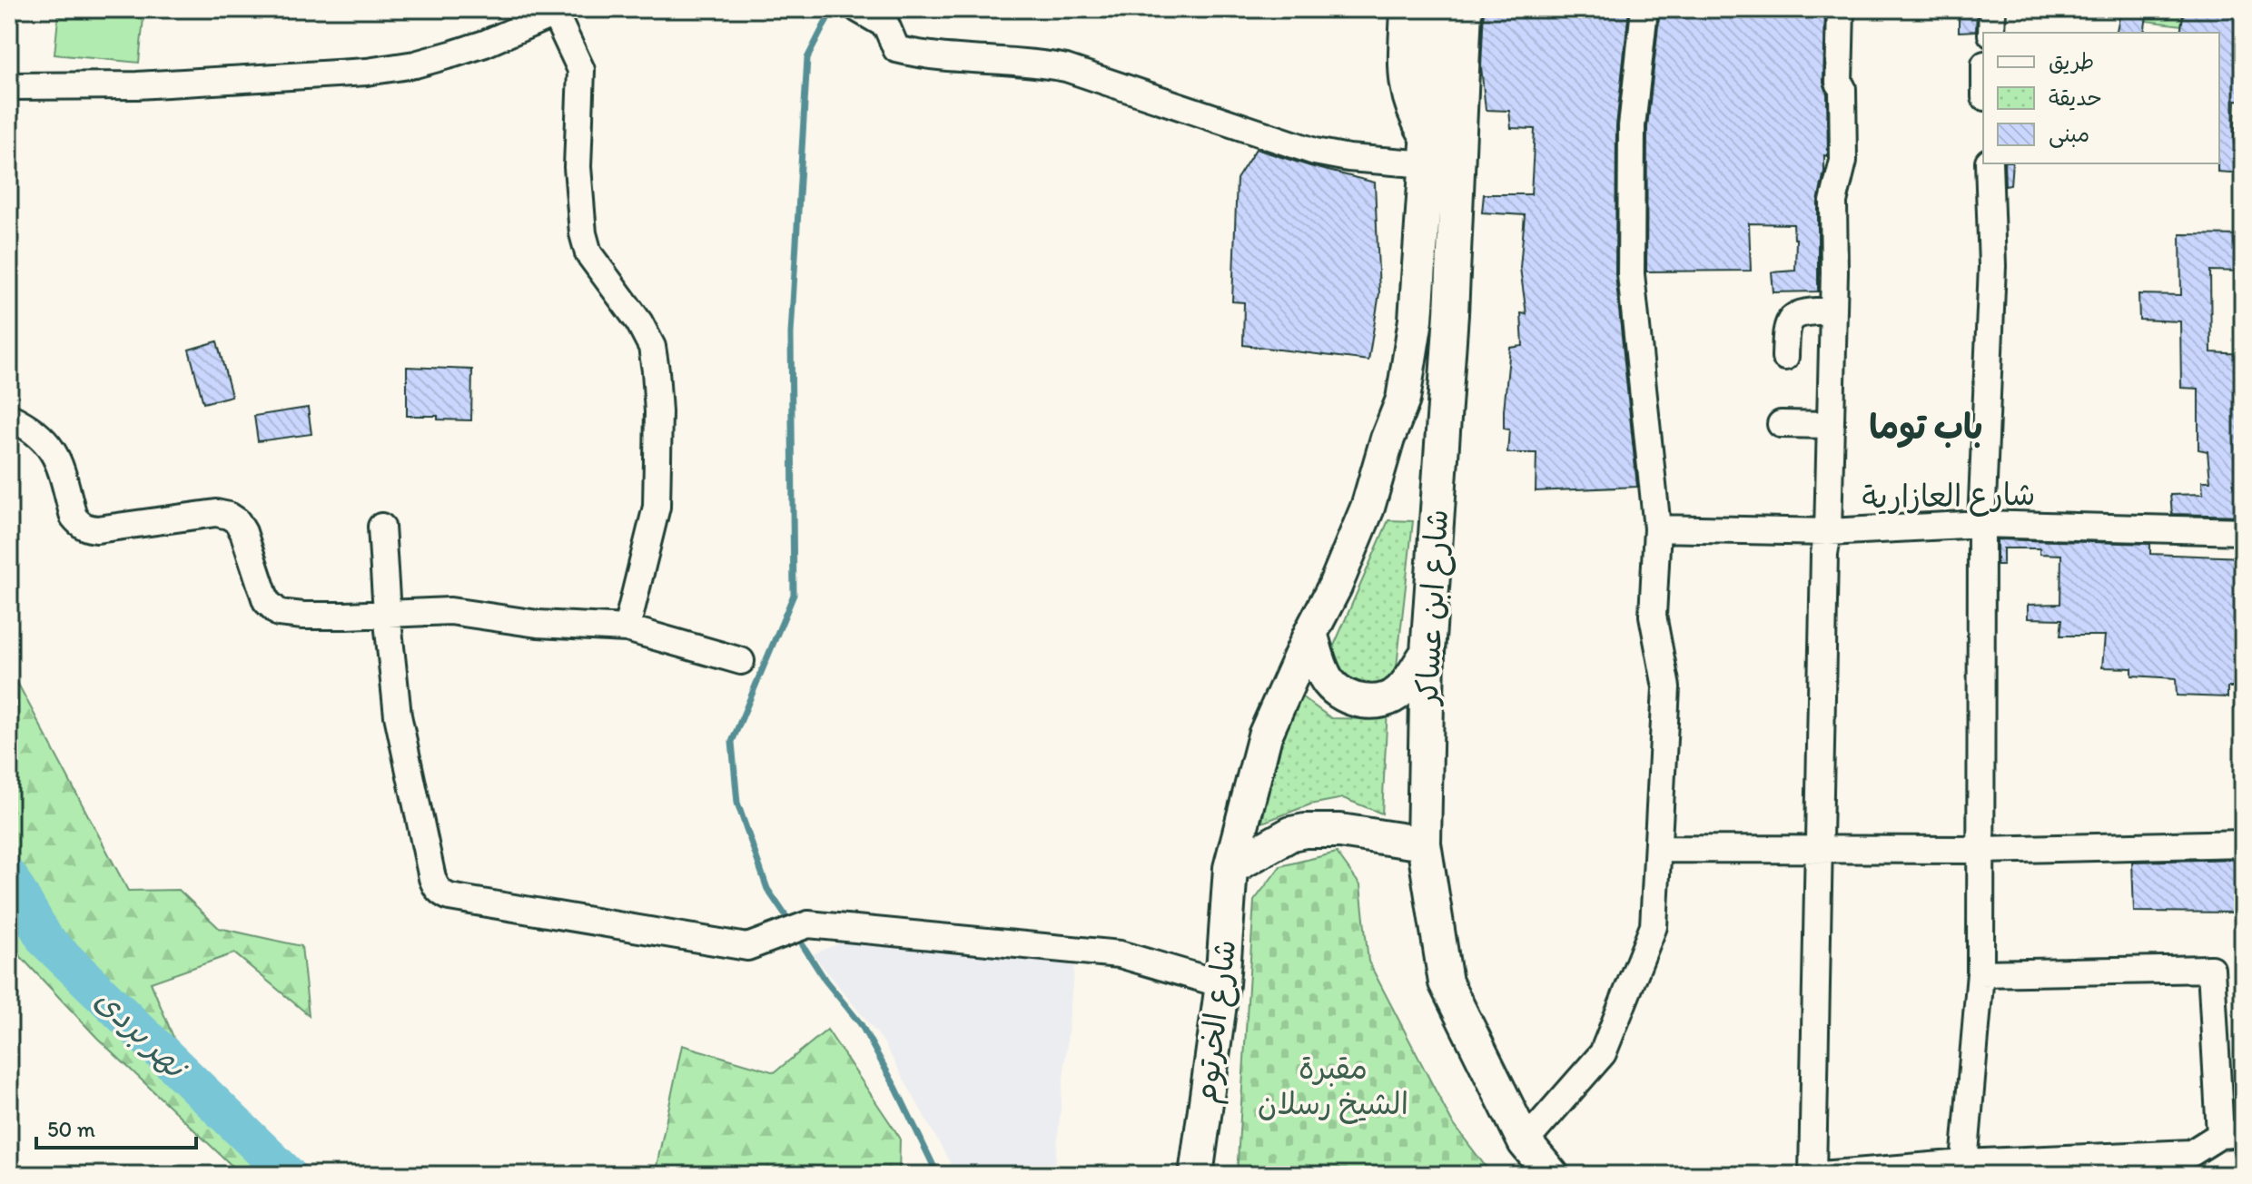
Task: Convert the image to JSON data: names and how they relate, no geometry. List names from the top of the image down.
{
  "streets": {
    "main road": ["شارع ابن عساكر", "شارع الخرتوم"],
    "street": ["شارع العازارية"]
  },
  "districts": ["باب توما"],
  "water": ["نهر بردى"],
  "parks": ["مقبرة الشيخ رسلان"],
  "legend": ["طريق", "حديقة", "مبنى"],
  "scale_bar": "50 m"
}
